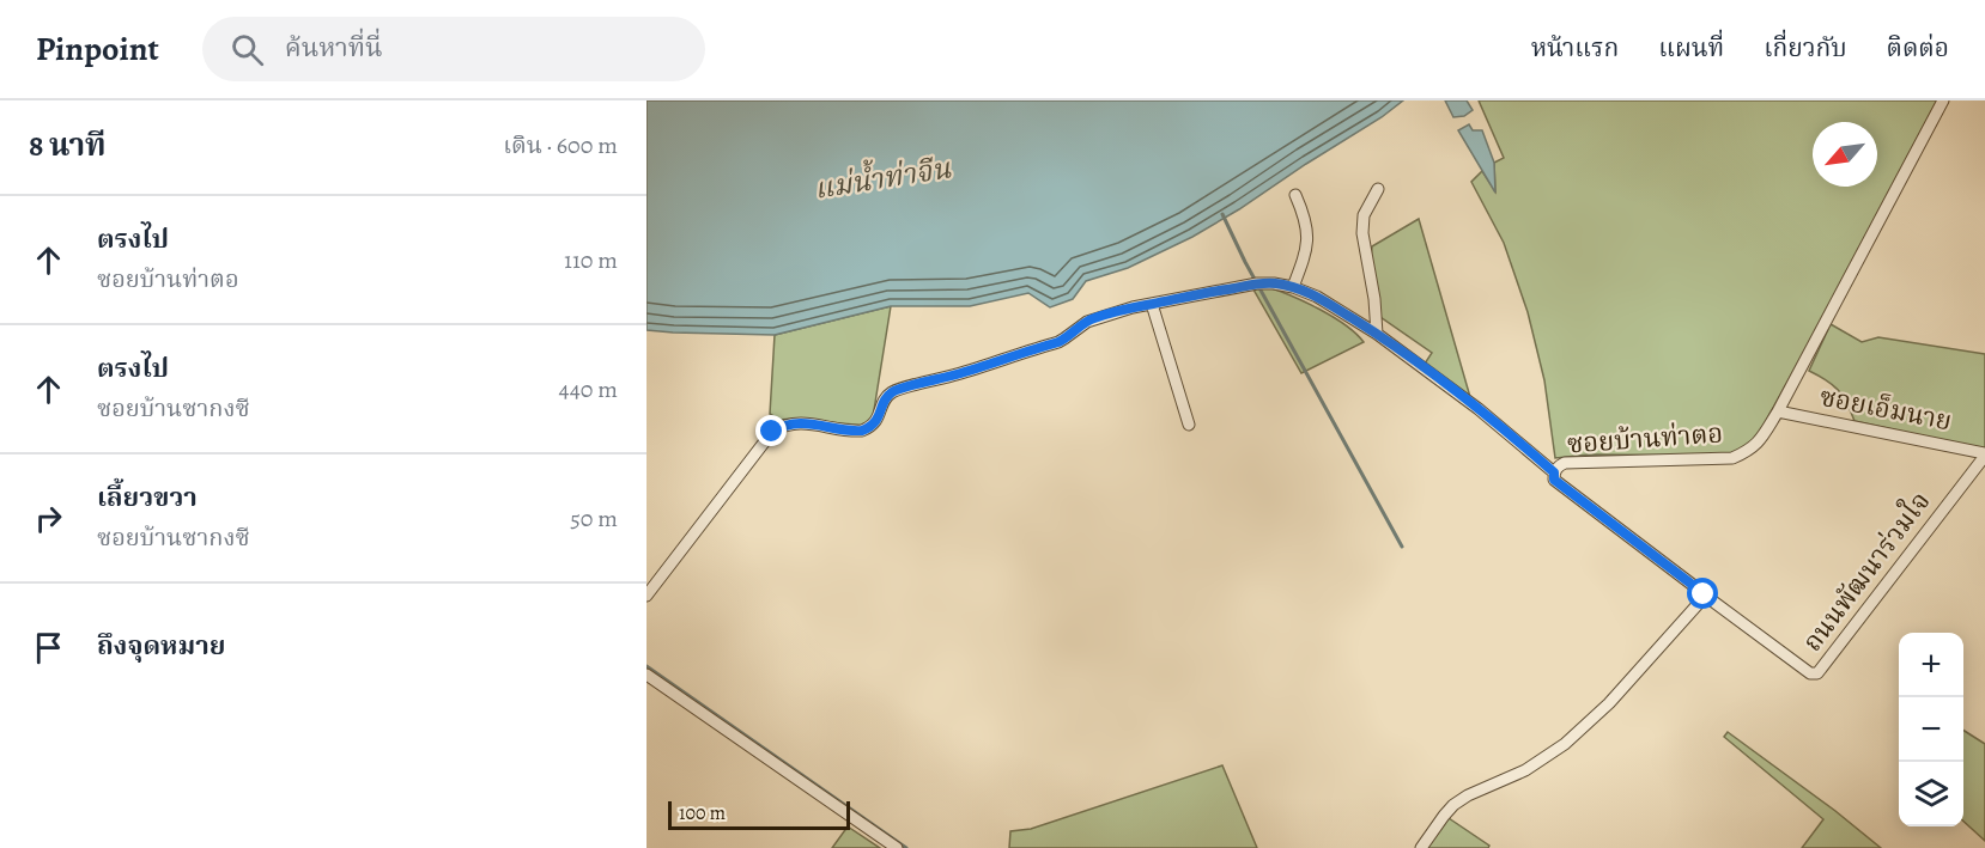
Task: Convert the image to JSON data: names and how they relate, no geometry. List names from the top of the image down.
{
  "streets": {
    "street": ["ซอยเอ็มนาย", "ซอยบ้านท่าตอ", "ถนนพัฒนาร่วมใจ"]
  },
  "crossings": [
    ["ซอยเอ็มนาย", "ซอยบ้านท่าตอ"],
    ["ซอยเอ็มนาย", "ถนนพัฒนาร่วมใจ"],
    ["ซอยบ้านท่าตอ", "ถนนพัฒนาร่วมใจ"]
  ],
  "water": ["แม่น้ำท่าจีน"],
  "scale_bar": "100 m",
  "north": "bottom left",
  "page": {
    "header": "Pinpoint",
    "search": "ค้นหาที่นี่",
    "nav": [
      "หน้าแรก",
      "แผนที่",
      "เกี่ยวกับ",
      "ติดต่อ"
    ],
    "heading": ["8 นาที", "เดิน · 600 m"],
    "list": [
      ["ตรงไป", "ซอยบ้านท่าตอ", "110 m"],
      ["ตรงไป", "ซอยบ้านซากงซี", "440 m"],
      ["เลี้ยวขวา", "ซอยบ้านซากงซี", "50 m"],
      "ถึงจุดหมาย"
    ],
    "map_buttons": ["+", "−"],
    "scale": "100 m"
  }
}
